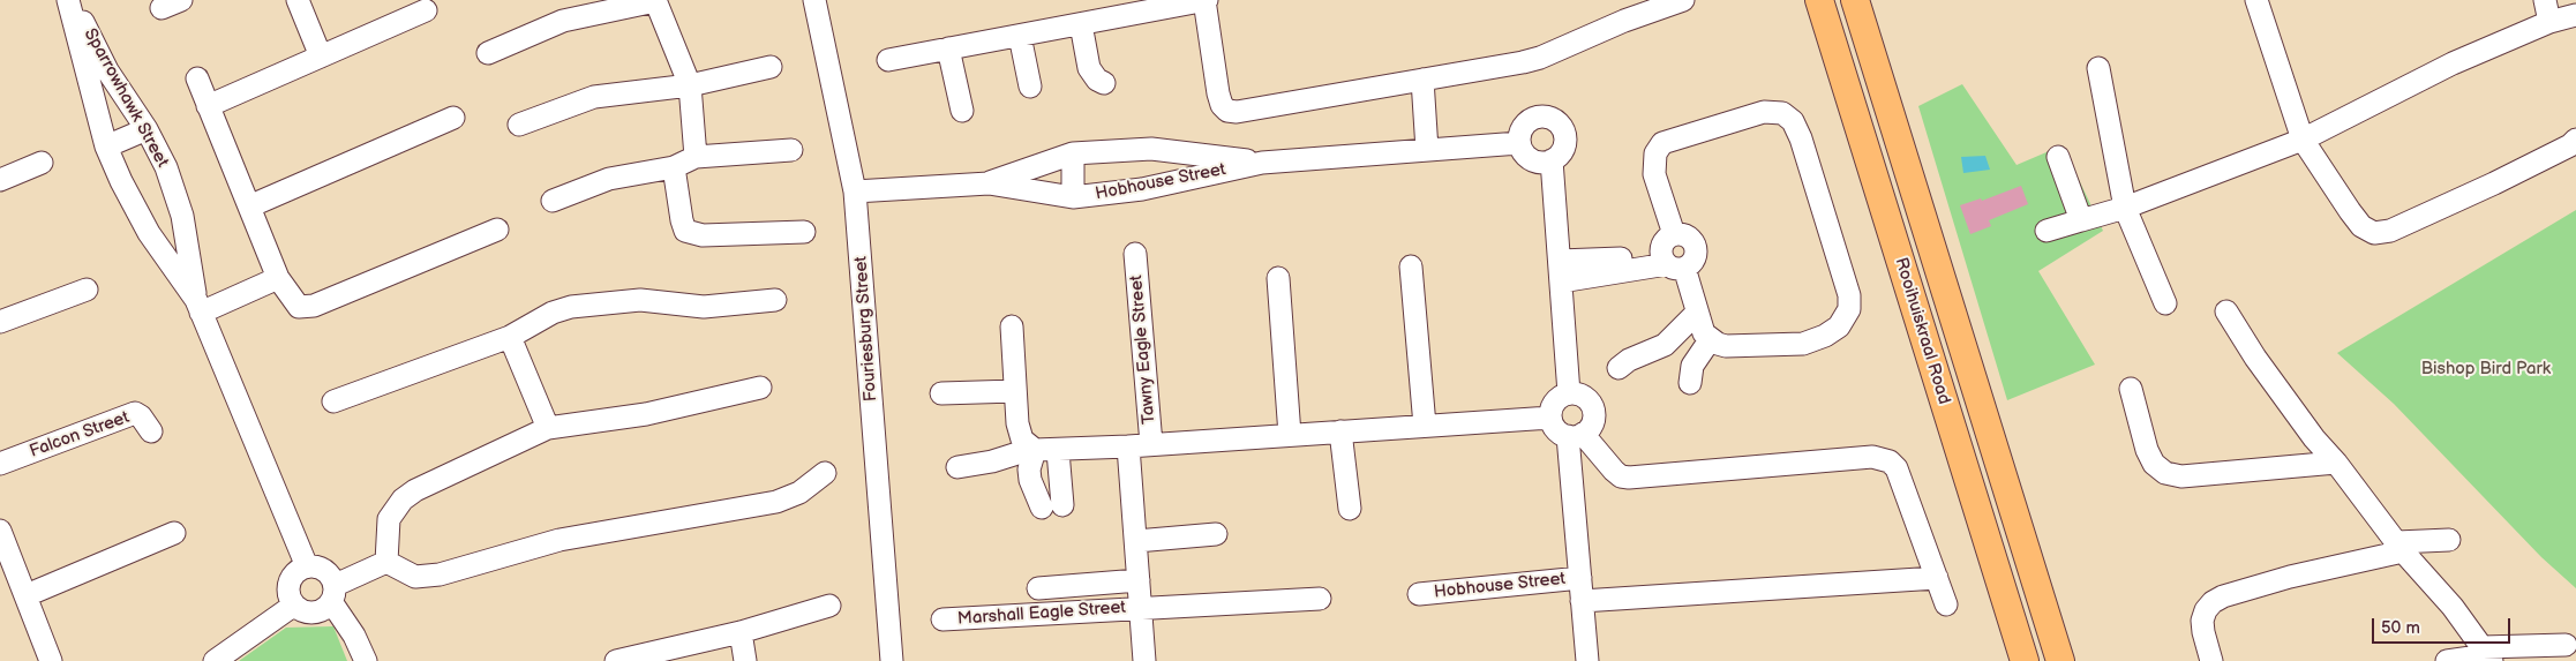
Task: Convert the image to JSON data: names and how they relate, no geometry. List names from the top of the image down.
{
  "streets": {
    "main road": ["Rooihuiskraal Road"],
    "street": [
      "Sparrowhawk Street",
      "Hobhouse Street",
      "Fouriesburg Street",
      "Tawny Eagle Street",
      "Falcon Street",
      "Marshall Eagle Street"
    ]
  },
  "crossings": [
    ["Hobhouse Street", "Fouriesburg Street"],
    ["Hobhouse Street", "Tawny Eagle Street"],
    ["Tawny Eagle Street", "Marshall Eagle Street"]
  ],
  "parks": ["Bishop Bird Park"],
  "scale_bar": "50 m"
}
